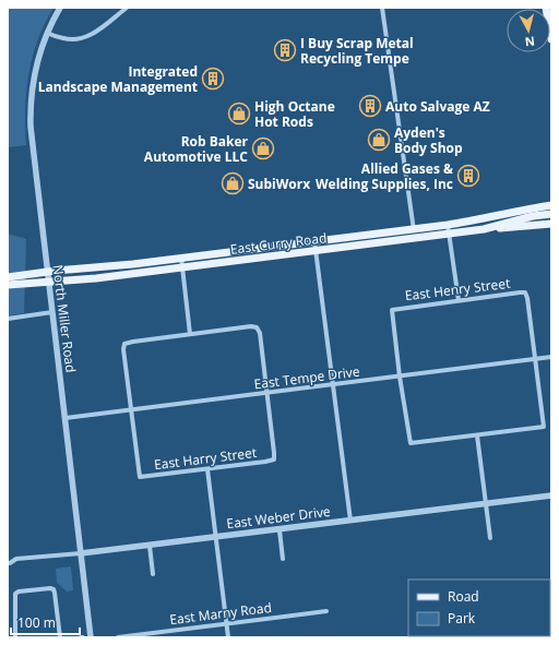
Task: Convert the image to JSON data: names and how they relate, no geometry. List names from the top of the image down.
{
  "streets": {
    "main road": ["East Curry Road"],
    "street": [
      "East Henry Street",
      "North Miller Road",
      "East Tempe Drive",
      "East Harry Street",
      "East Weber Drive",
      "East Marny Road"
    ]
  },
  "crossings": [
    ["East Curry Road", "North Miller Road"],
    ["East Henry Street", "East Tempe Drive"],
    ["North Miller Road", "East Tempe Drive"],
    ["North Miller Road", "East Weber Drive"],
    ["East Tempe Drive", "East Harry Street"]
  ],
  "places": {
    "building": [
      "I Buy Scrap Metal Recycling Tempe",
      "Integrated Landscape Management",
      "Auto Salvage AZ",
      "Allied Gases & Welding Supplies, Inc"
    ],
    "shop": [
      "High Octane Hot Rods",
      "Ayden's Body Shop",
      "Rob Baker Automotive LLC",
      "SubiWorx"
    ]
  },
  "legend": ["Road", "Park"],
  "scale_bar": "100 m",
  "north": "bottom"
}
